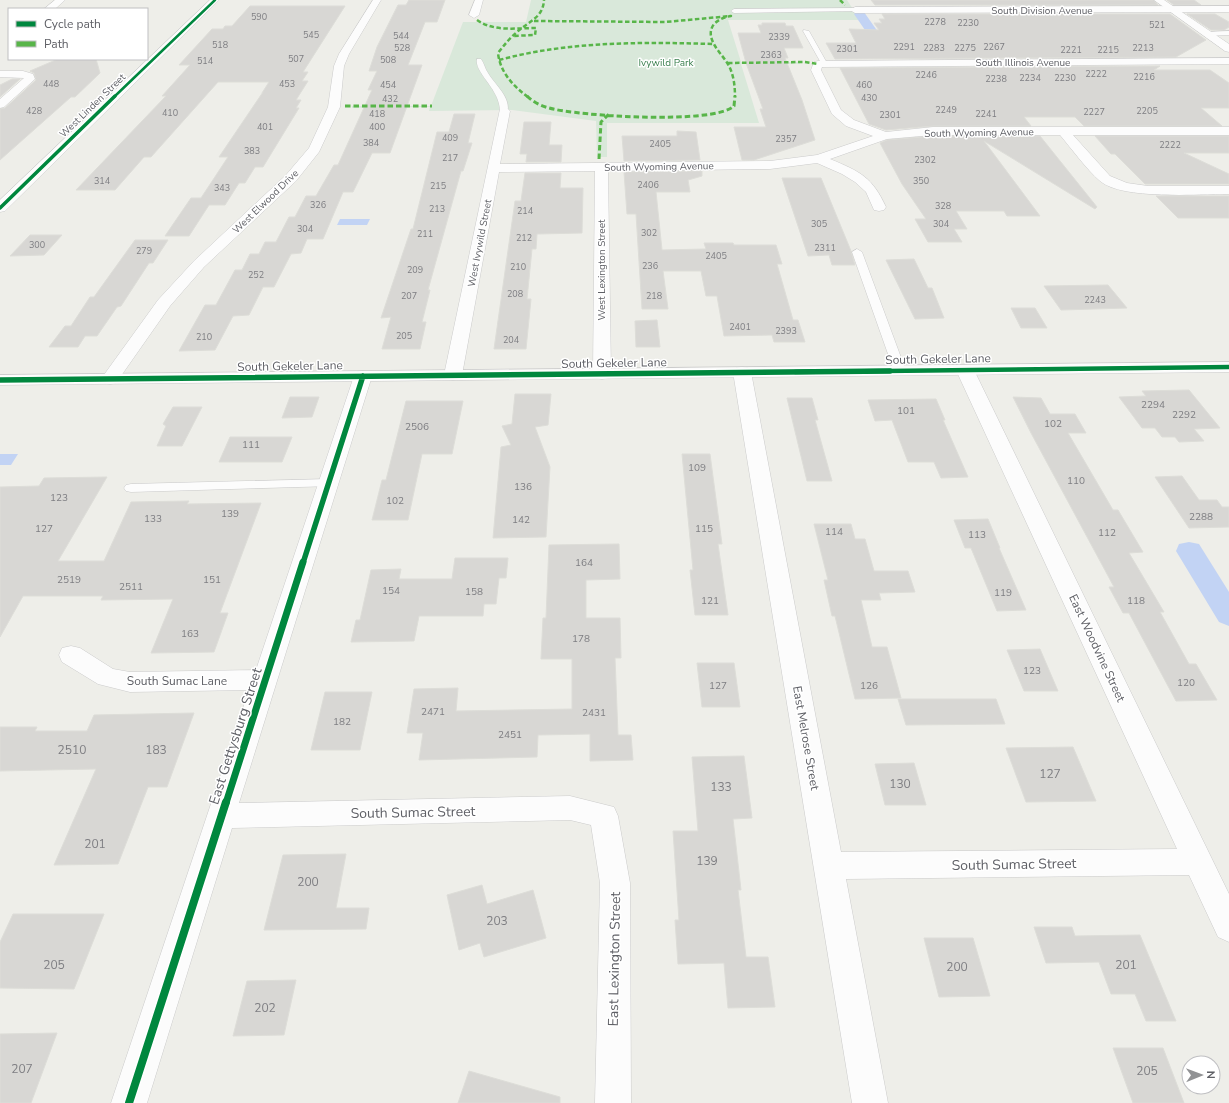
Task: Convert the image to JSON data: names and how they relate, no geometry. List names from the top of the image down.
{
  "streets": {
    "street": [
      "South Division Avenue",
      "South Illinois Avenue",
      "West Linden Street",
      "South Wyoming Avenue",
      "West Elwood Drive",
      "West Ivywild Street",
      "West Lexington Street",
      "South Gekeler Lane",
      "East Woodvine Street",
      "South Sumac Lane",
      "East Gettysburg Street",
      "East Melrose Street",
      "South Sumac Street",
      "East Lexington Street"
    ]
  },
  "crossings": [
    ["South Wyoming Avenue", "West Ivywild Street"],
    ["South Wyoming Avenue", "West Lexington Street"],
    ["West Elwood Drive", "South Gekeler Lane"],
    ["West Ivywild Street", "South Gekeler Lane"],
    ["West Lexington Street", "South Gekeler Lane"],
    ["South Gekeler Lane", "East Woodvine Street"],
    ["South Gekeler Lane", "East Gettysburg Street"],
    ["South Gekeler Lane", "East Melrose Street"],
    ["East Woodvine Street", "South Sumac Street"],
    ["South Sumac Lane", "East Gettysburg Street"],
    ["East Gettysburg Street", "South Sumac Street"],
    ["East Melrose Street", "South Sumac Street"],
    ["South Sumac Street", "East Lexington Street"]
  ],
  "parks": ["Ivywild Park"],
  "house_numbers": [
    "590",
    "2278",
    "2230",
    "521",
    "545",
    "544",
    "2339",
    "518",
    "2291",
    "2267",
    "528",
    "2283",
    "2275",
    "2213",
    "2301",
    "2221",
    "2215",
    "2363",
    "507",
    "508",
    "514",
    "2222",
    "2246",
    "2216",
    "2234",
    "2230",
    "2238",
    "448",
    "453",
    "454",
    "460",
    "430",
    "432",
    "2249",
    "428",
    "2205",
    "2227",
    "410",
    "418",
    "2241",
    "2301",
    "401",
    "400",
    "409",
    "2357",
    "384",
    "2405",
    "2222",
    "383",
    "217",
    "2302",
    "314",
    "350",
    "2406",
    "215",
    "343",
    "326",
    "328",
    "213",
    "214",
    "305",
    "304",
    "304",
    "302",
    "211",
    "212",
    "300",
    "2311",
    "279",
    "2405",
    "236",
    "210",
    "209",
    "252",
    "208",
    "207",
    "218",
    "2243",
    "2401",
    "2393",
    "205",
    "210",
    "204",
    "2294",
    "101",
    "2292",
    "102",
    "2506",
    "111",
    "109",
    "110",
    "136",
    "123",
    "102",
    "139",
    "2288",
    "133",
    "142",
    "127",
    "115",
    "114",
    "112",
    "113",
    "164",
    "2519",
    "151",
    "2511",
    "154",
    "158",
    "119",
    "121",
    "118",
    "163",
    "178",
    "123",
    "120",
    "127",
    "126",
    "2471",
    "2431",
    "182",
    "2451",
    "2510",
    "183",
    "127",
    "130",
    "133",
    "201",
    "139",
    "200",
    "203",
    "205",
    "201",
    "200",
    "202",
    "207",
    "205"
  ],
  "legend": ["Cycle path", "Path"],
  "north": "right"
}
